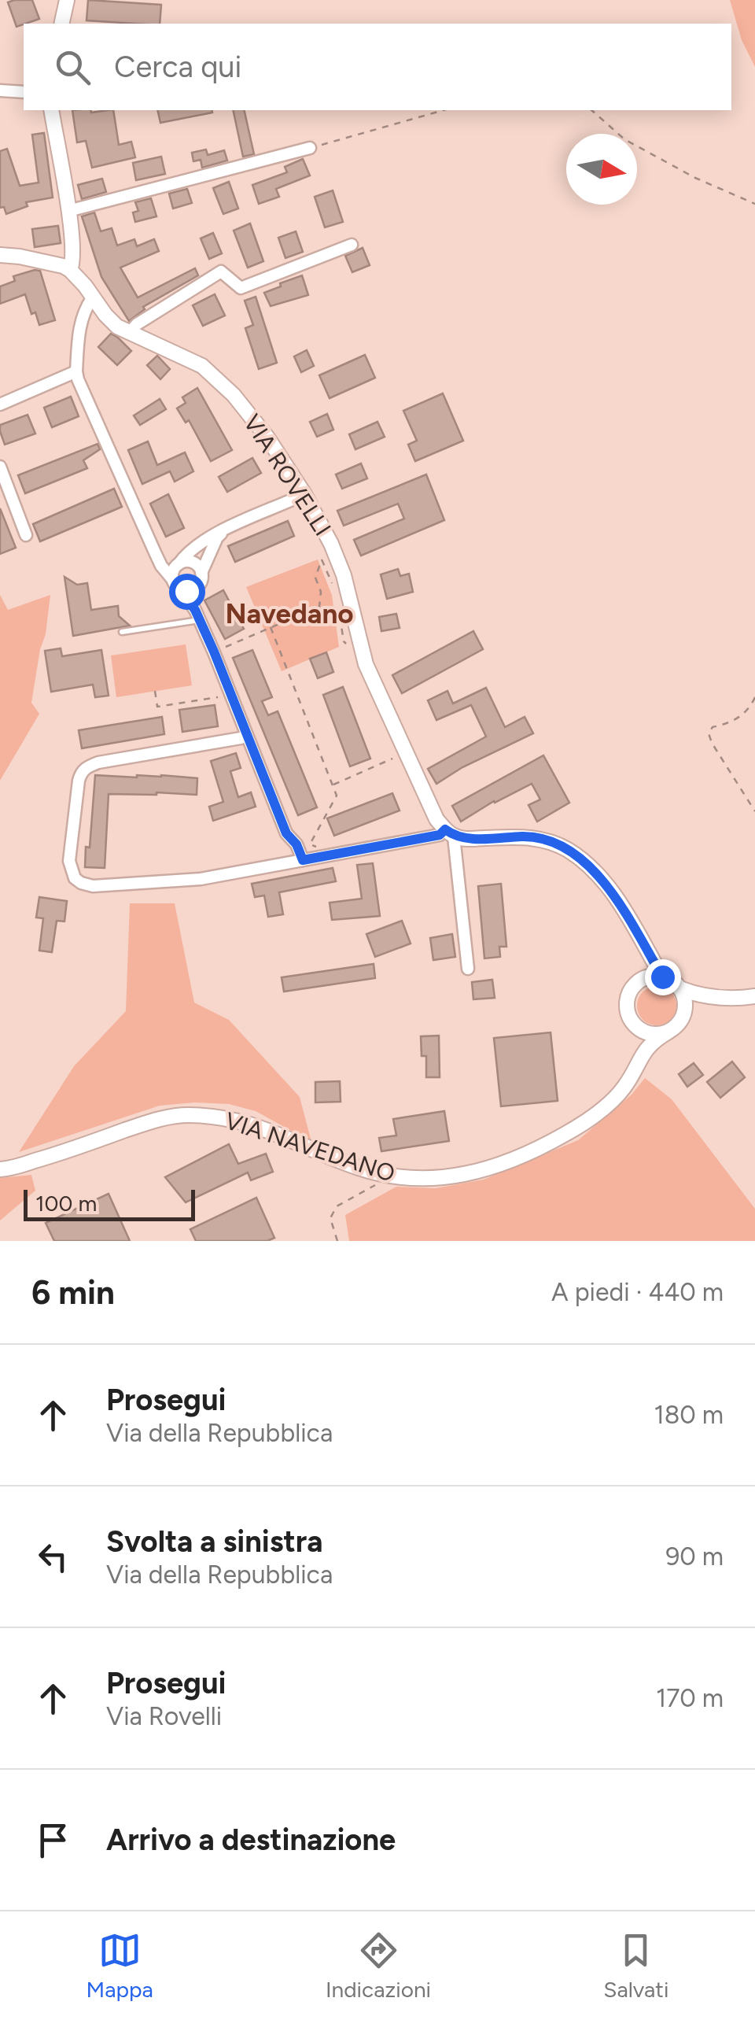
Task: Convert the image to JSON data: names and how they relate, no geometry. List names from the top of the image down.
{
  "streets": {
    "street": ["VIA ROVELLI", "VIA NAVEDANO"]
  },
  "districts": ["Navedano"],
  "scale_bar": "100 m",
  "north": "right",
  "page": {
    "search": "Cerca qui",
    "scale": "100 m",
    "heading": ["6 min", "A piedi · 440 m"],
    "list": [
      ["Prosegui", "Via della Repubblica", "180 m"],
      ["Svolta a sinistra", "Via della Repubblica", "90 m"],
      ["Prosegui", "Via Rovelli", "170 m"],
      "Arrivo a destinazione"
    ],
    "nav": ["Mappa", "Indicazioni", "Salvati"]
  }
}
